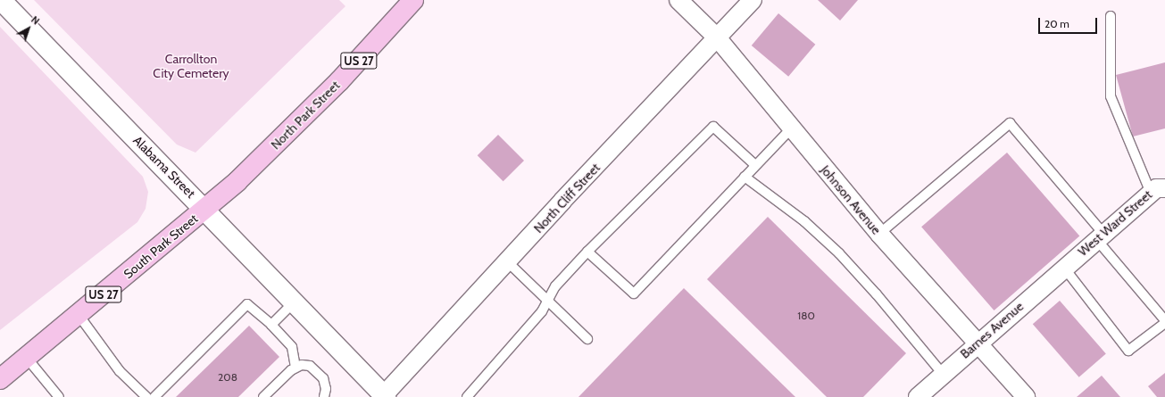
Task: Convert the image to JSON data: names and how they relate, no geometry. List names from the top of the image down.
{
  "streets": {
    "main road": [
      "US 27",
      "North Park Street",
      "Alabama Street",
      "South Park Street"
    ],
    "street": [
      "North Cliff Street",
      "Johnson Avenue",
      "West Ward Street",
      "Barnes Avenue"
    ]
  },
  "crossings": [
    ["North Park Street", "Alabama Street"],
    ["North Park Street", "South Park Street"],
    ["Alabama Street", "North Cliff Street"],
    ["Alabama Street", "South Park Street"],
    ["North Cliff Street", "Johnson Avenue"],
    ["Johnson Avenue", "Barnes Avenue"],
    ["West Ward Street", "Barnes Avenue"]
  ],
  "parks": ["Carrollton City Cemetery"],
  "house_numbers": ["180", "208"],
  "scale_bar": "20 m",
  "north": "top right"
}
